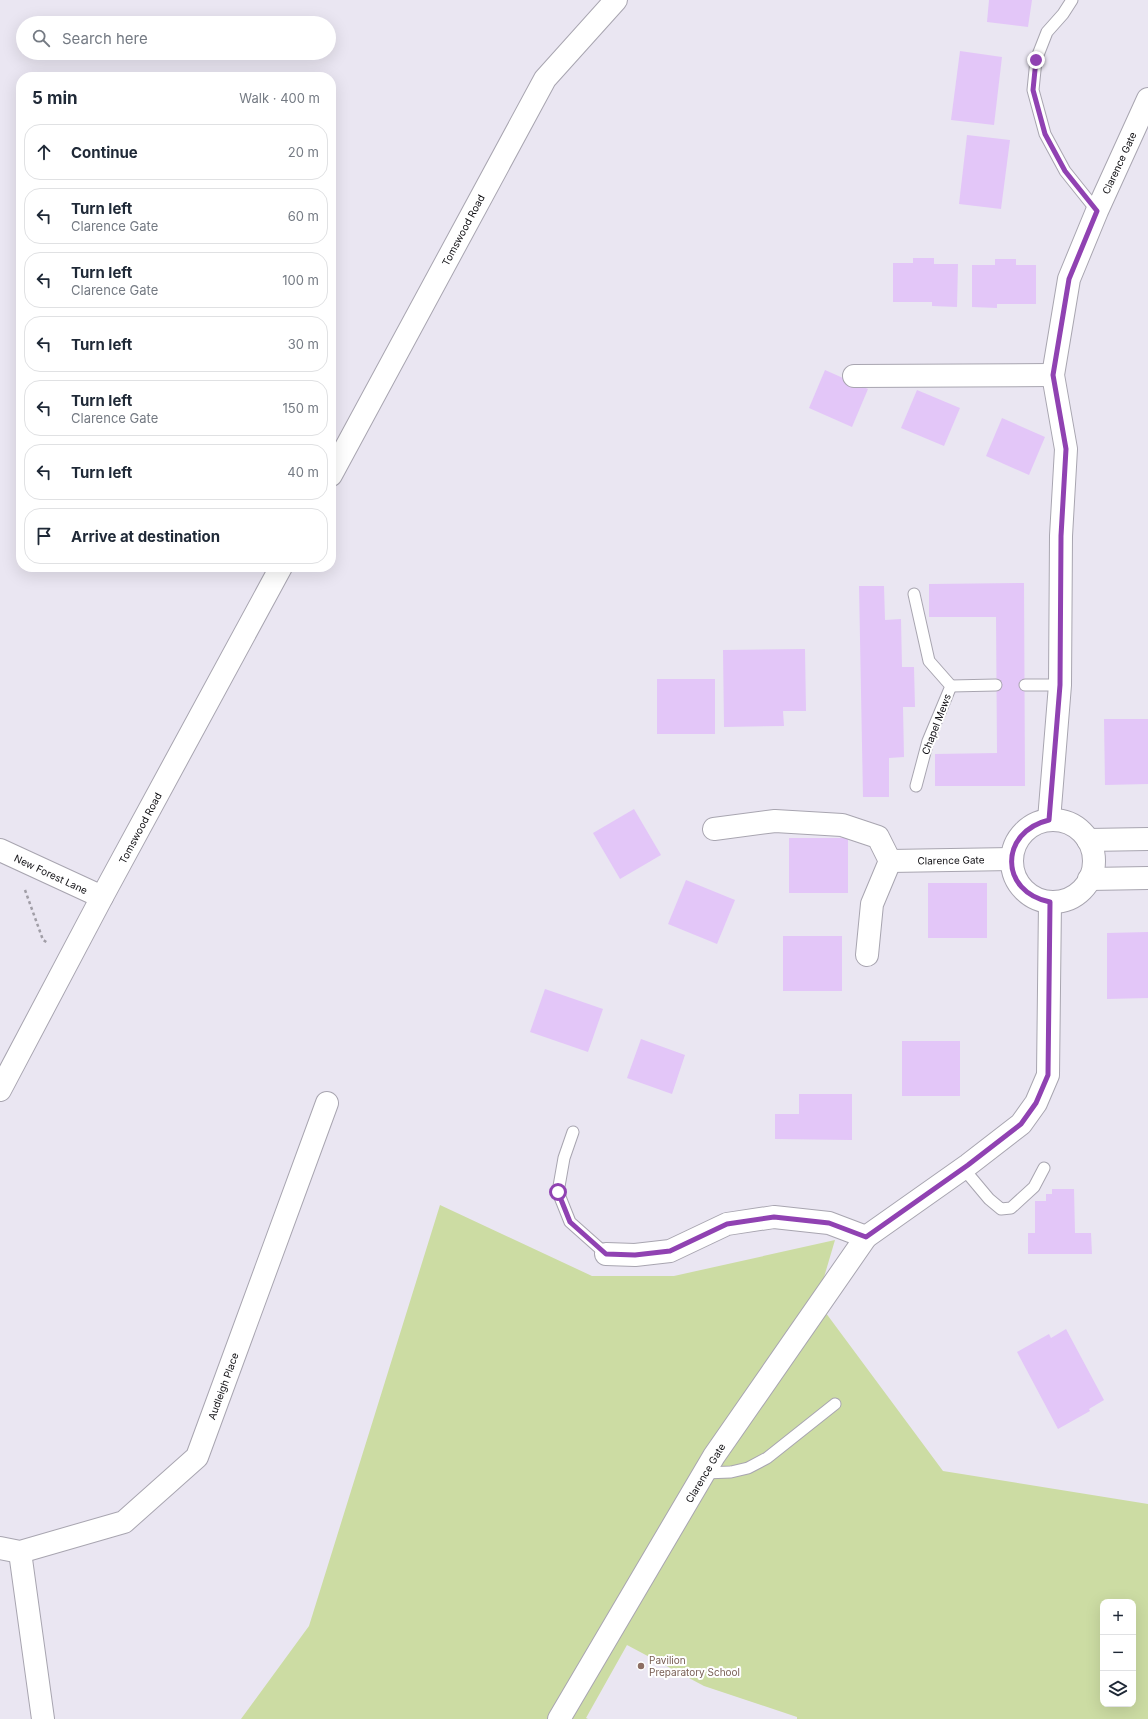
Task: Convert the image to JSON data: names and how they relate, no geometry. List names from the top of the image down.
{
  "streets": {
    "street": [
      "Clarence Gate",
      "Tomswood Road",
      "New Forest Lane",
      "Audleigh Place"
    ],
    "lane": ["Chapel Mews"]
  },
  "crossings": [
    ["Tomswood Road", "New Forest Lane"]
  ],
  "places": ["Pavilion Preparatory School"],
  "page": {
    "search": "Search here",
    "heading": ["5 min", "Walk · 400 m"],
    "list": [
      ["Continue", "20 m"],
      ["Turn left", "Clarence Gate", "60 m"],
      ["Turn left", "Clarence Gate", "100 m"],
      ["Turn left", "30 m"],
      ["Turn left", "Clarence Gate", "150 m"],
      ["Turn left", "40 m"],
      "Arrive at destination"
    ],
    "map_buttons": ["+", "−"]
  }
}
